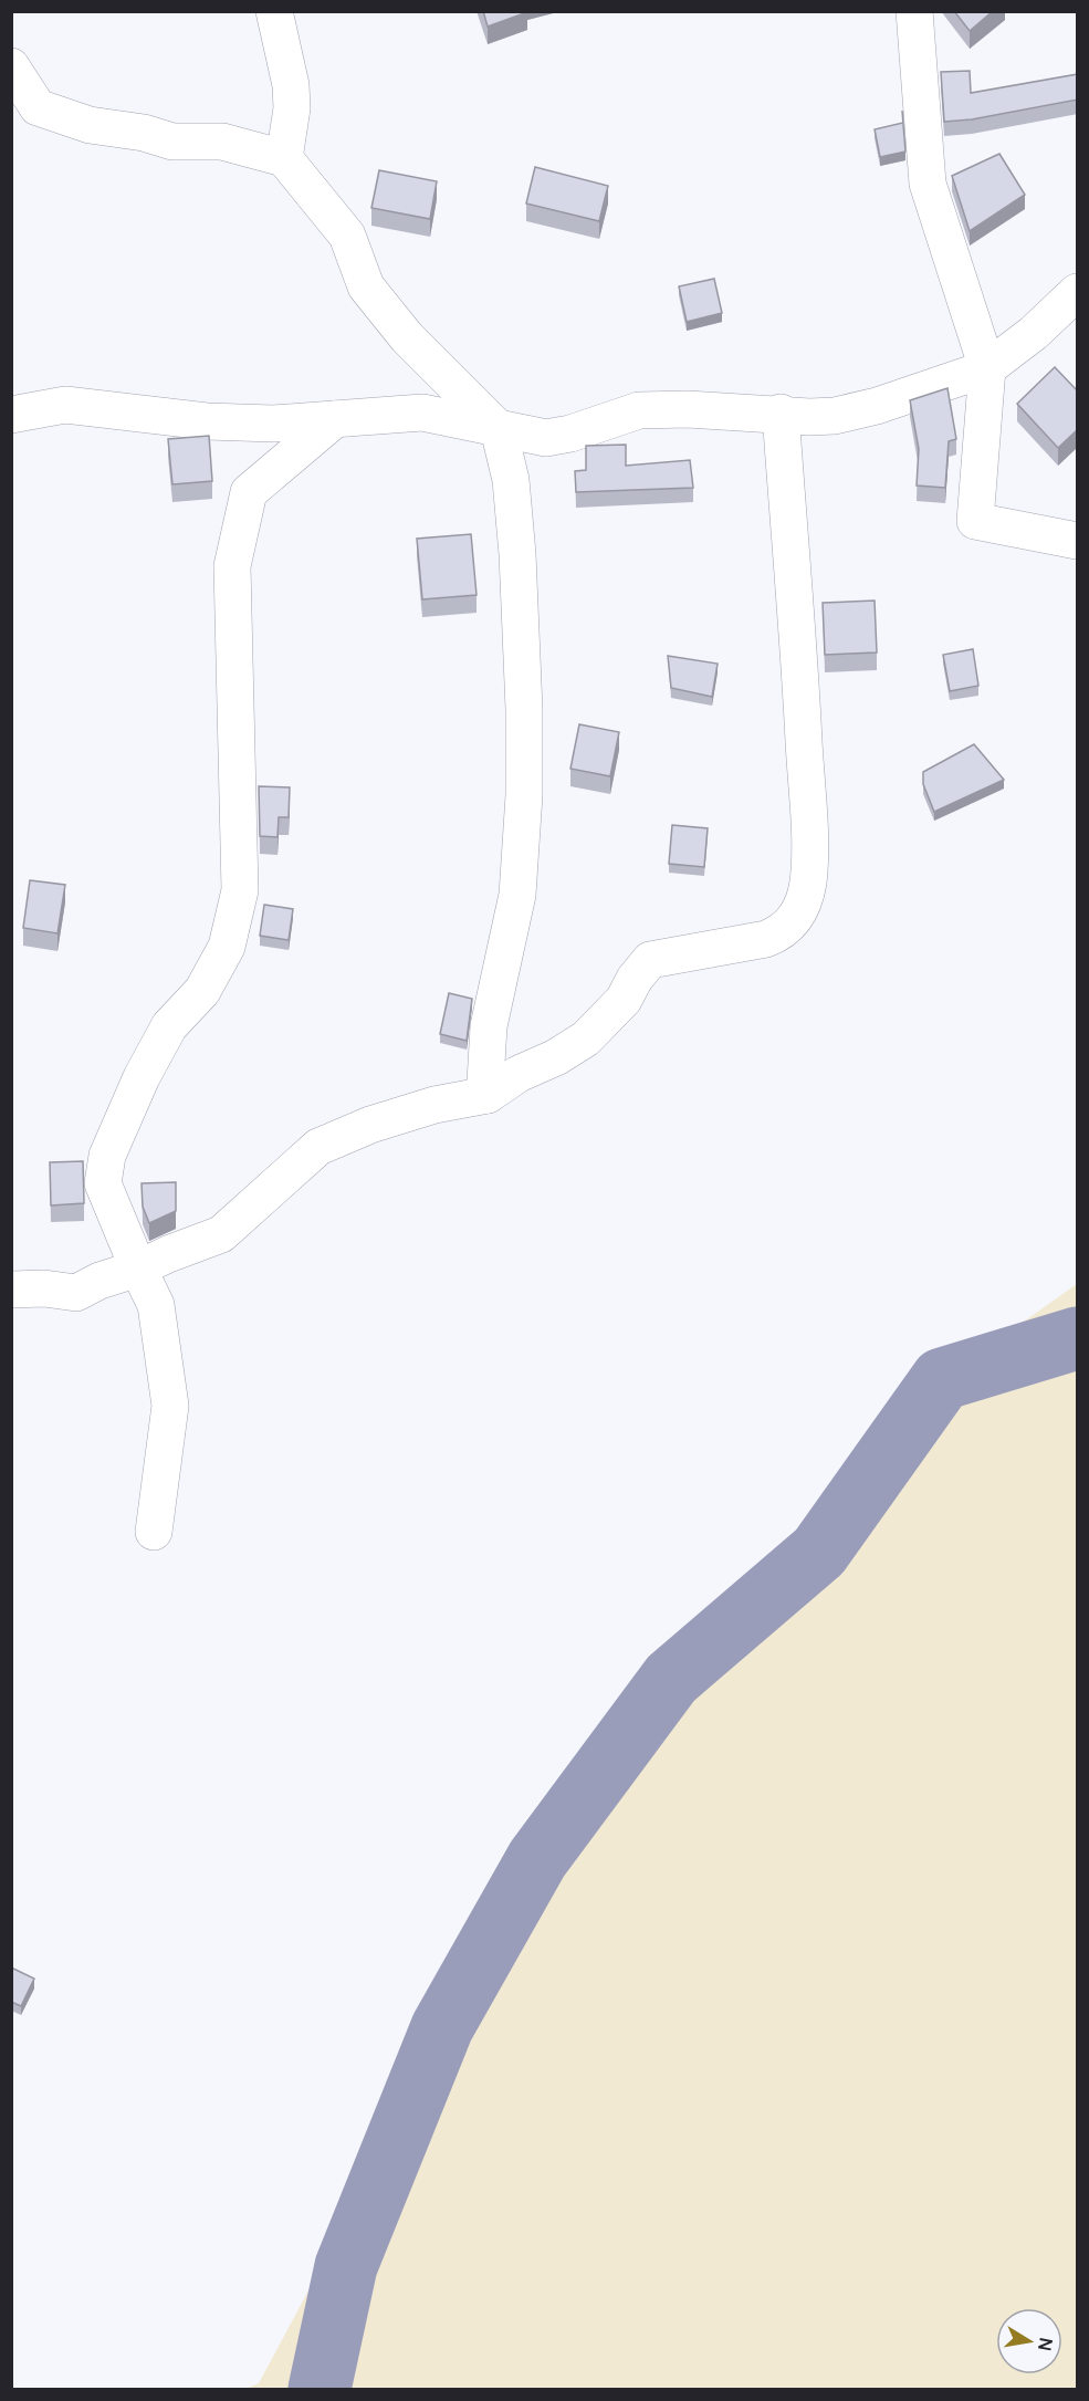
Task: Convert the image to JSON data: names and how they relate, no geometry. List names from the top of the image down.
{
  "north": "right"
}
